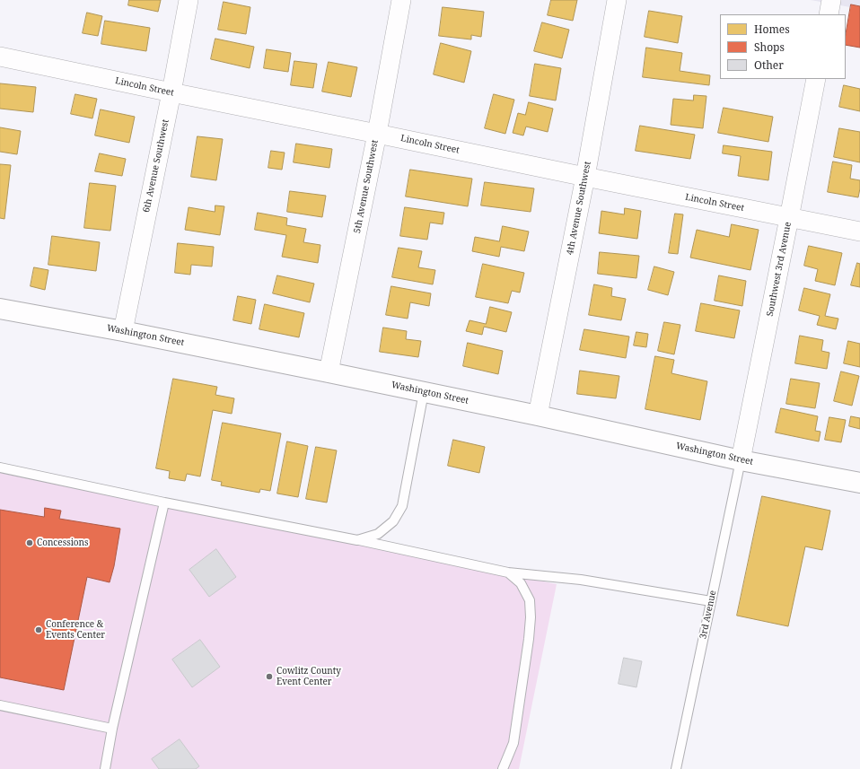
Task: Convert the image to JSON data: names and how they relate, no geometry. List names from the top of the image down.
{
  "streets": {
    "street": [
      "Lincoln Street",
      "6th Avenue Southwest",
      "5th Avenue Southwest",
      "4th Avenue Southwest",
      "Southwest 3rd Avenue",
      "Washington Street"
    ],
    "lane": ["3rd Avenue"]
  },
  "crossings": [
    ["Lincoln Street", "6th Avenue Southwest"],
    ["Lincoln Street", "5th Avenue Southwest"],
    ["Lincoln Street", "4th Avenue Southwest"],
    ["Lincoln Street", "Southwest 3rd Avenue"],
    ["6th Avenue Southwest", "Washington Street"],
    ["5th Avenue Southwest", "Washington Street"],
    ["4th Avenue Southwest", "Washington Street"],
    ["Southwest 3rd Avenue", "Washington Street"],
    ["Southwest 3rd Avenue", "3rd Avenue"],
    ["Washington Street", "3rd Avenue"]
  ],
  "places": ["Concessions", "Conference & Events Center", "Cowlitz County Event Center"],
  "legend": ["Homes", "Shops", "Other"]
}
